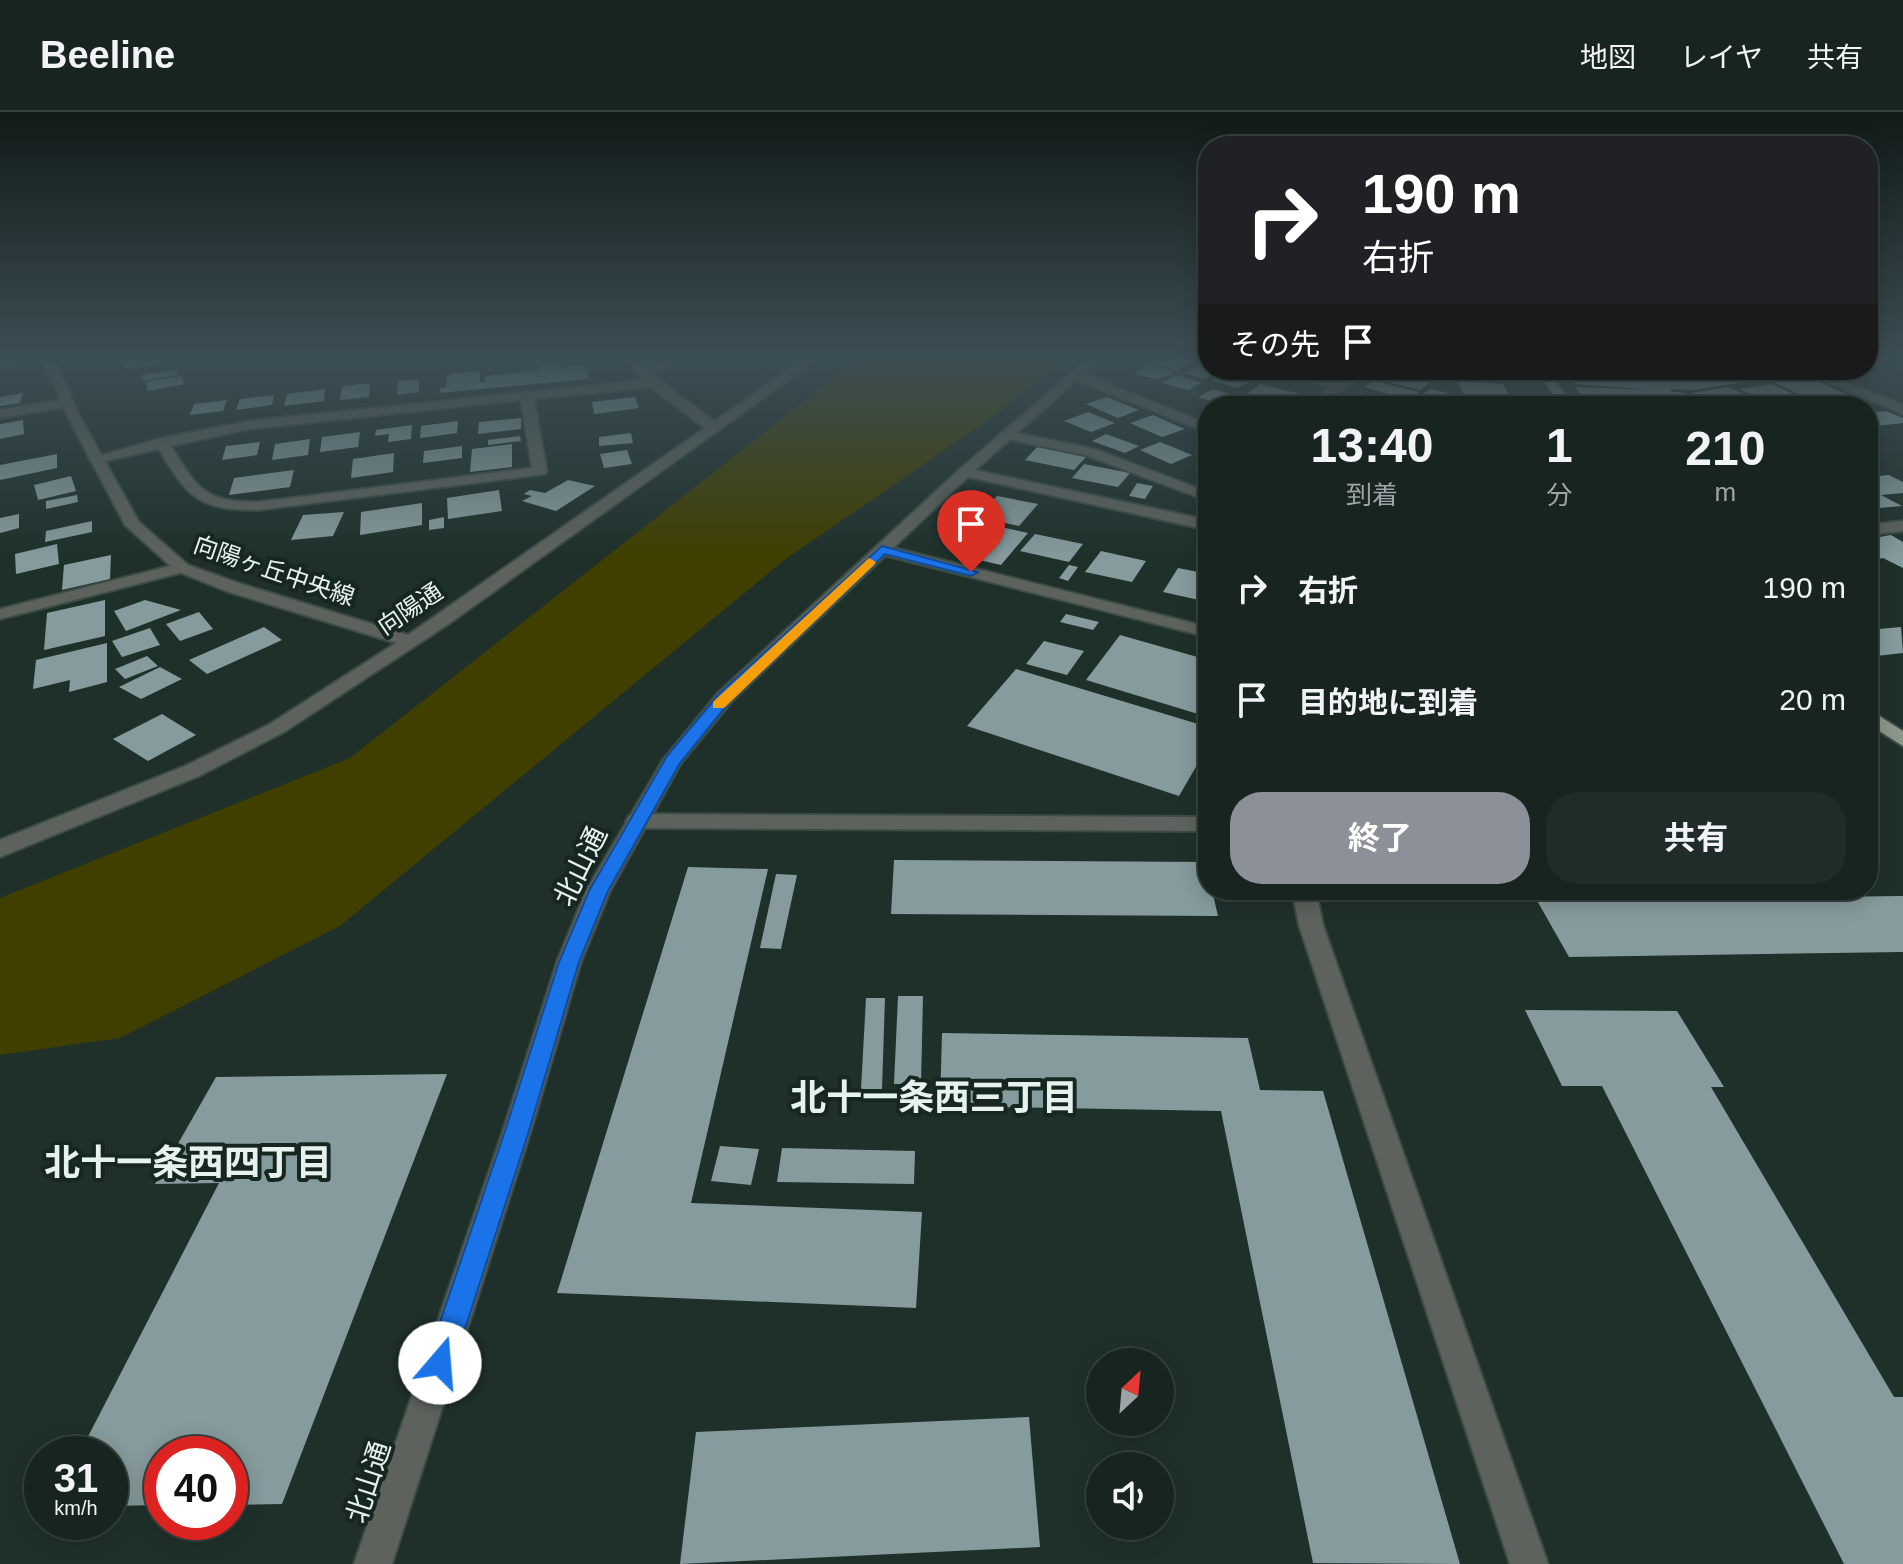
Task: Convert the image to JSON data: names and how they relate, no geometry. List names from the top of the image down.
{
  "streets": {
    "street": ["向陽ヶ丘中央線", "向陽通", "北山通"]
  },
  "crossings": [
    ["向陽ヶ丘中央線", "向陽通"]
  ],
  "districts": ["北十一条西三丁目", "北十一条西四丁目"],
  "north": "top right",
  "page": {
    "header": "Beeline",
    "nav": ["地図", "レイヤ", "共有"],
    "turn": ["190 m", "右折"],
    "then": "その先",
    "eta": [
      "13:40",
      "到着",
      "1",
      "分",
      "210",
      "m"
    ],
    "list": [
      {
        "name": "右折",
        "value": "190 m"
      },
      {
        "name": "目的地に到着",
        "value": "20 m"
      }
    ],
    "buttons": ["終了", "共有"],
    "speed": "31 km/h",
    "limit": "40"
  }
}
